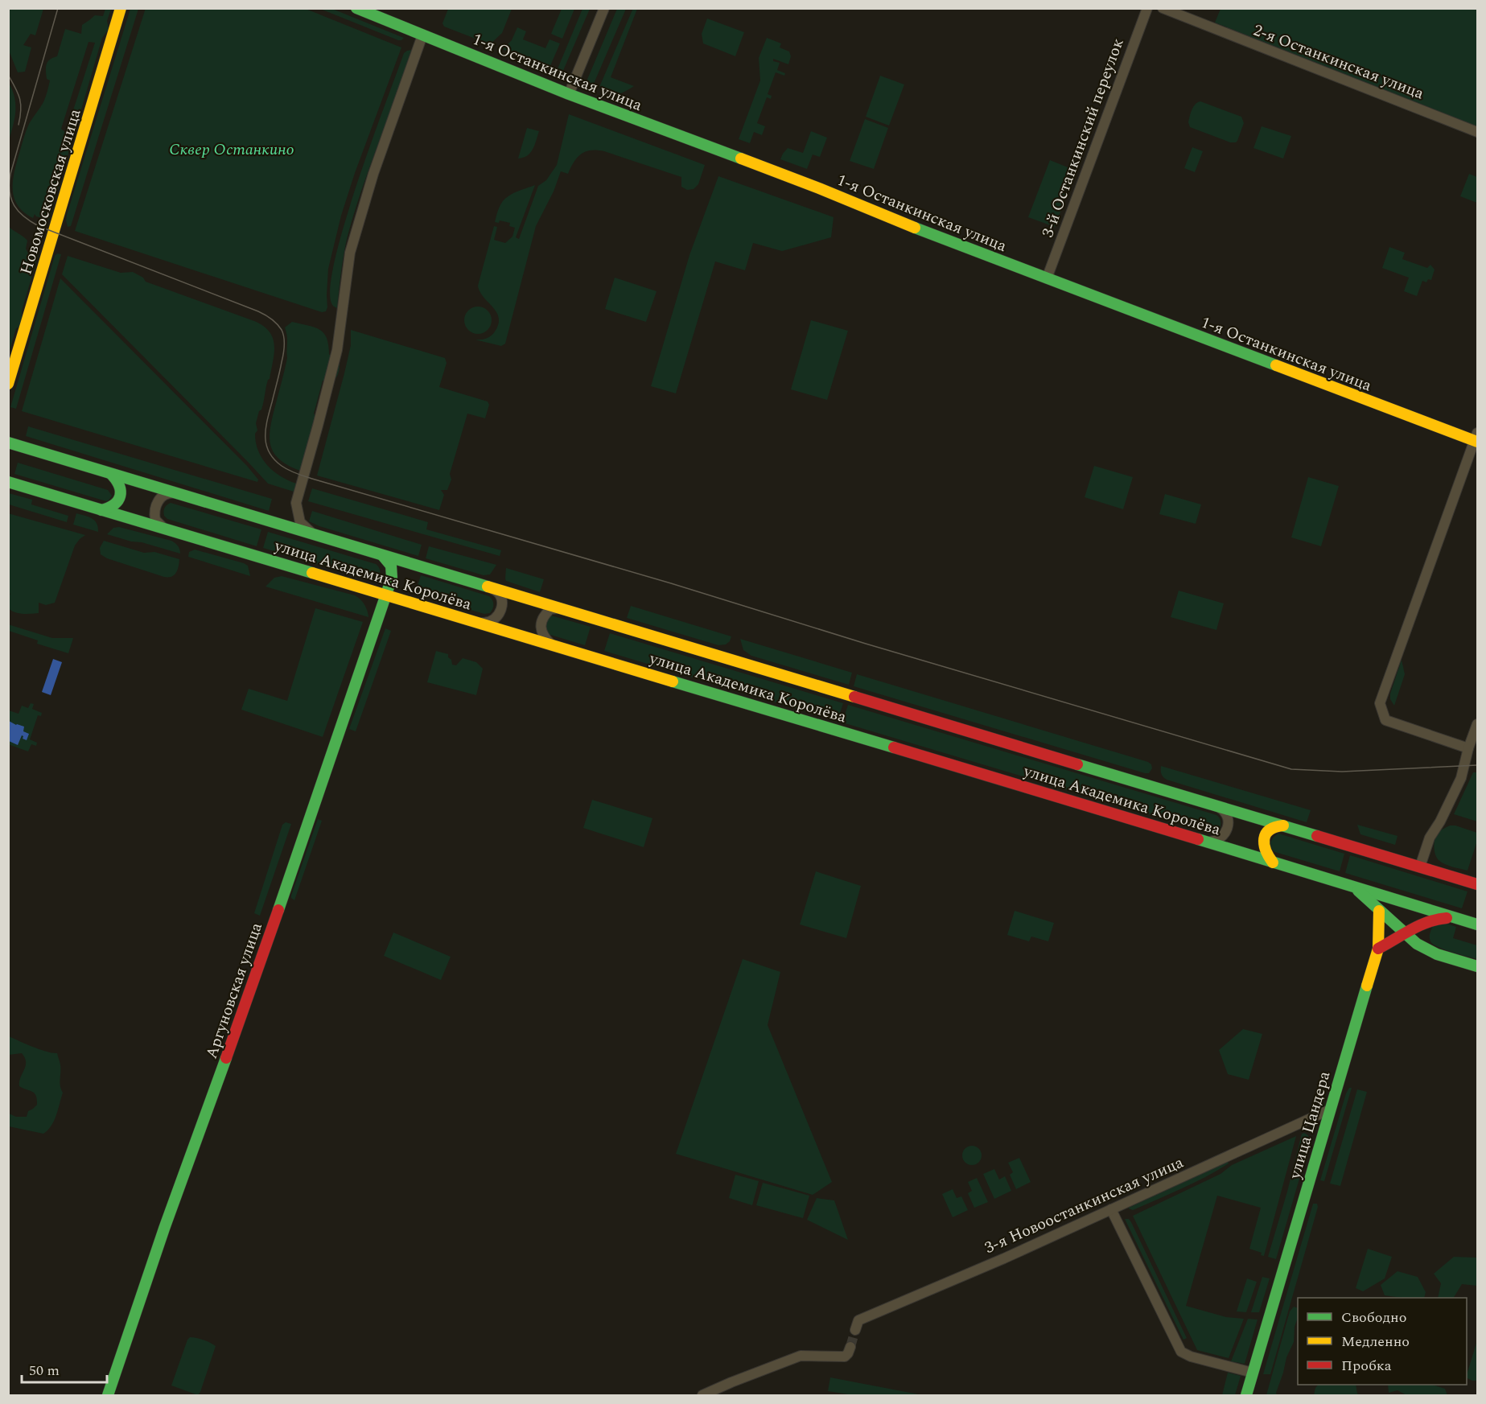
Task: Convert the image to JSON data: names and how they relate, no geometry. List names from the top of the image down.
{
  "streets": {
    "main road": [
      "1-я Останкинская улица",
      "Новомосковская улица",
      "улица Академика Королёва",
      "Аргуновская улица",
      "улица Цандера"
    ],
    "street": ["2-я Останкинская улица", "3-й Останкинский переулок", "3-я Новоостанкинская улица"]
  },
  "crossings": [
    ["1-я Останкинская улица", "3-й Останкинский переулок"],
    ["улица Академика Королёва", "Аргуновская улица"],
    ["улица Цандера", "3-я Новоостанкинская улица"]
  ],
  "parks": ["Сквер Останкино"],
  "legend": ["Свободно", "Медленно", "Пробка"],
  "scale_bar": "50 m"
}
